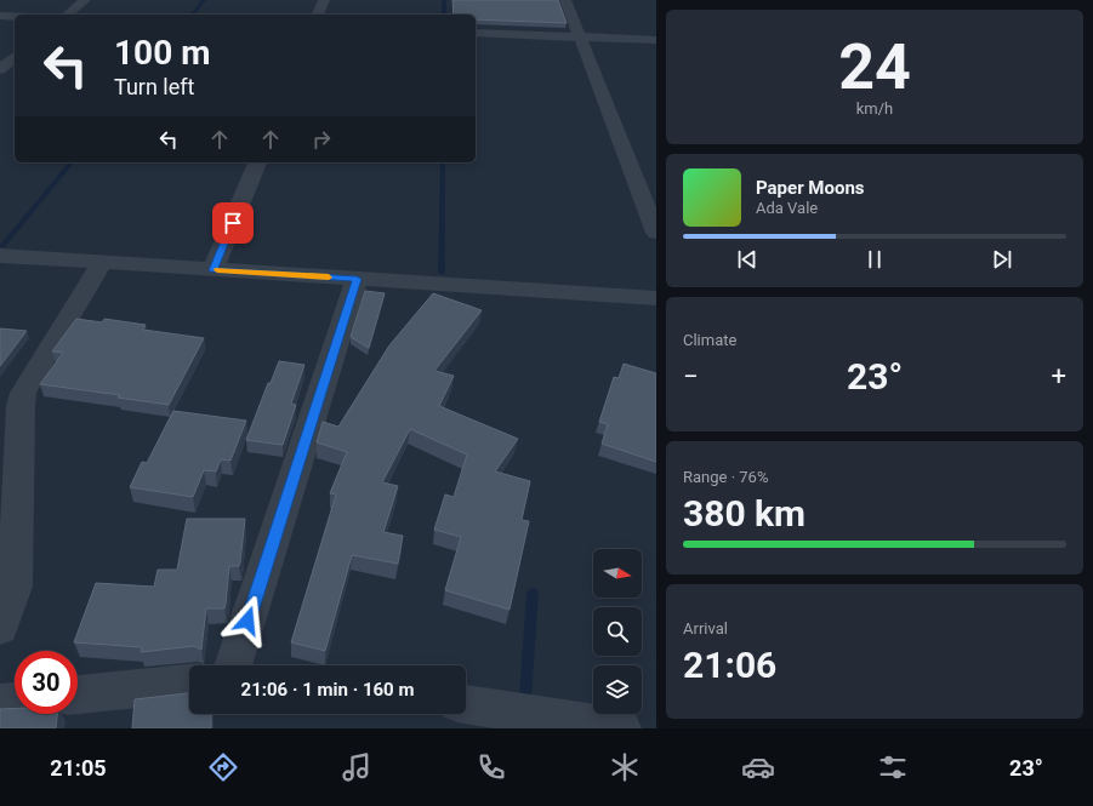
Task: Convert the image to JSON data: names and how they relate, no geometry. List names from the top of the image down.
{
  "north": "right",
  "page": {
    "tile": [
      ["24", "km/h"],
      "Climate",
      ["Range · 76%", "380 km"],
      ["Arrival", "21:06"]
    ],
    "turn": ["100 m", "Turn left"],
    "song": ["Paper Moons", "Ada Vale"],
    "heat": ["−", "23°", "+"],
    "limit": "30",
    "trip": "21:06 · 1 min · 160 m",
    "tabs": ["21:05", "23°"]
  }
}
